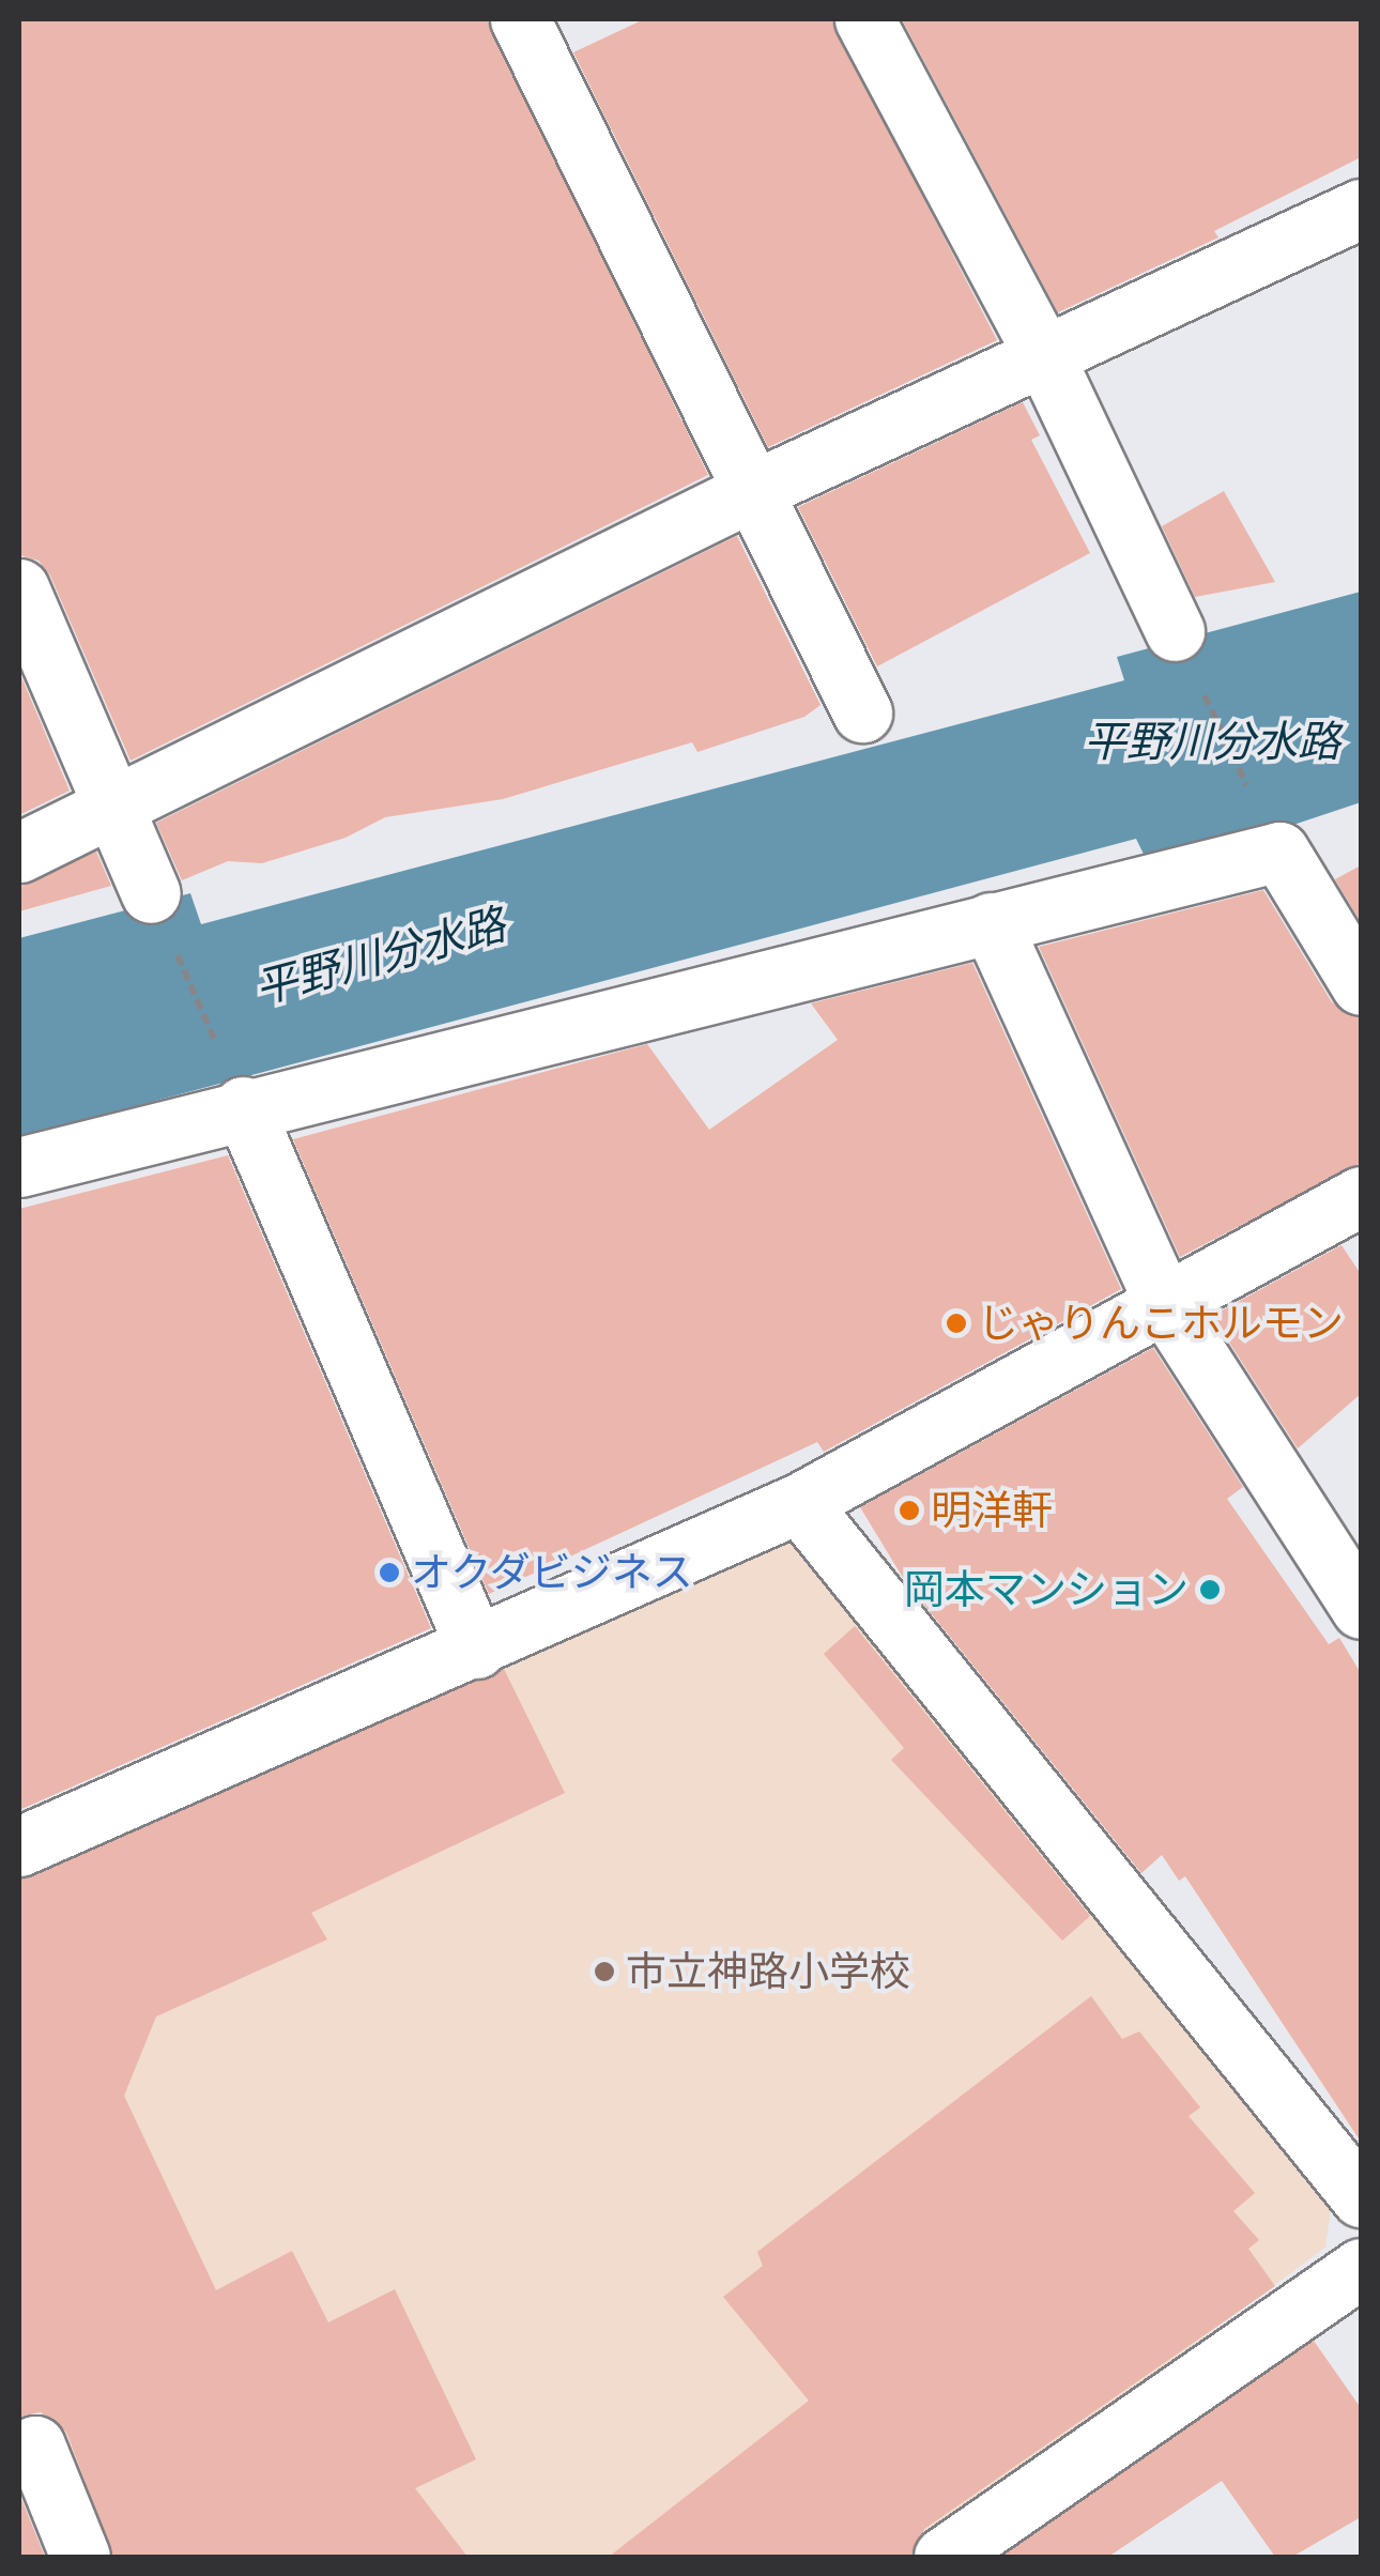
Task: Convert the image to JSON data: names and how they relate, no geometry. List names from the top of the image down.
{
  "water": ["平野川分水路"],
  "places": [
    "じゃりんこホルモン",
    "明洋軒",
    "オクダビジネス",
    "岡本マンション",
    "市立神路小学校"
  ]
}
